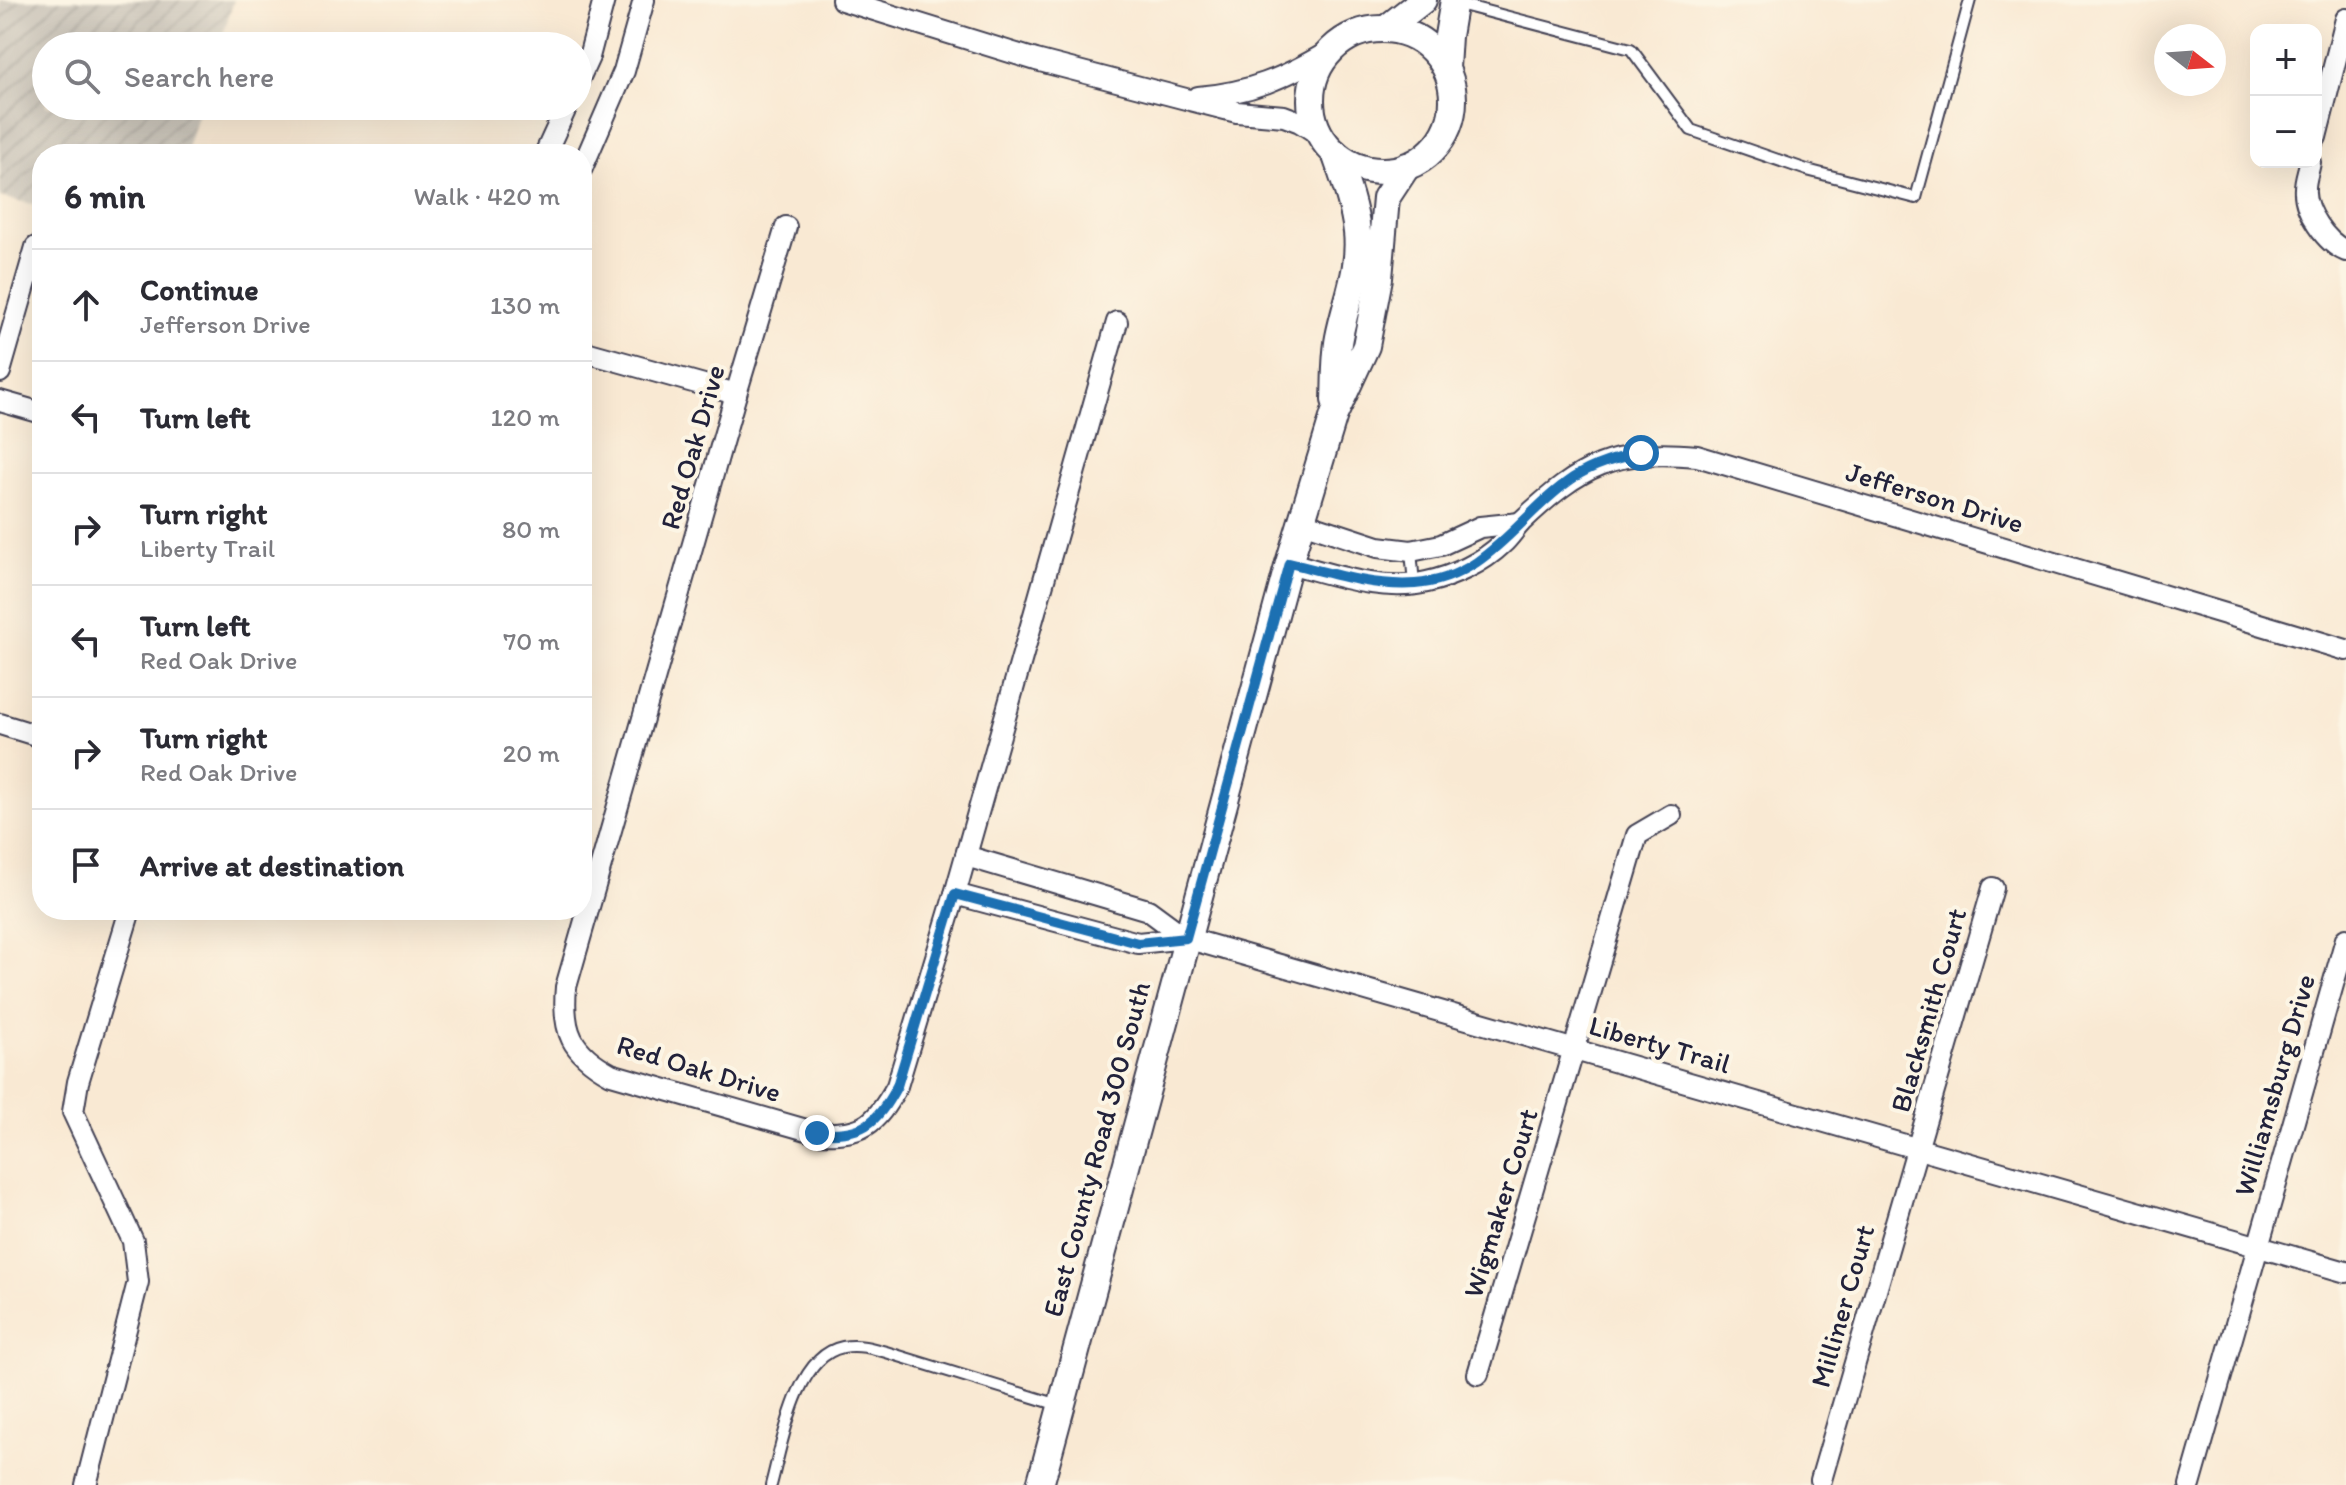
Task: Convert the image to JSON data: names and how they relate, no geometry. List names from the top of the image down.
{
  "streets": {
    "street": [
      "Red Oak Drive",
      "Jefferson Drive",
      "Blacksmith Court",
      "Liberty Trail",
      "Williamsburg Drive",
      "East County Road 300 South",
      "Wigmaker Court",
      "Milliner Court"
    ]
  },
  "crossings": [
    ["Red Oak Drive", "Liberty Trail"],
    ["Jefferson Drive", "East County Road 300 South"],
    ["Blacksmith Court", "Liberty Trail"],
    ["Blacksmith Court", "Milliner Court"],
    ["Liberty Trail", "Williamsburg Drive"],
    ["Liberty Trail", "East County Road 300 South"],
    ["Liberty Trail", "Wigmaker Court"],
    ["Liberty Trail", "Milliner Court"]
  ],
  "north": "right",
  "page": {
    "map_buttons": ["+", "−"],
    "search": "Search here",
    "heading": ["6 min", "Walk · 420 m"],
    "list": [
      ["Continue", "Jefferson Drive", "130 m"],
      ["Turn left", "120 m"],
      ["Turn right", "Liberty Trail", "80 m"],
      ["Turn left", "Red Oak Drive", "70 m"],
      ["Turn right", "Red Oak Drive", "20 m"],
      "Arrive at destination"
    ]
  }
}
